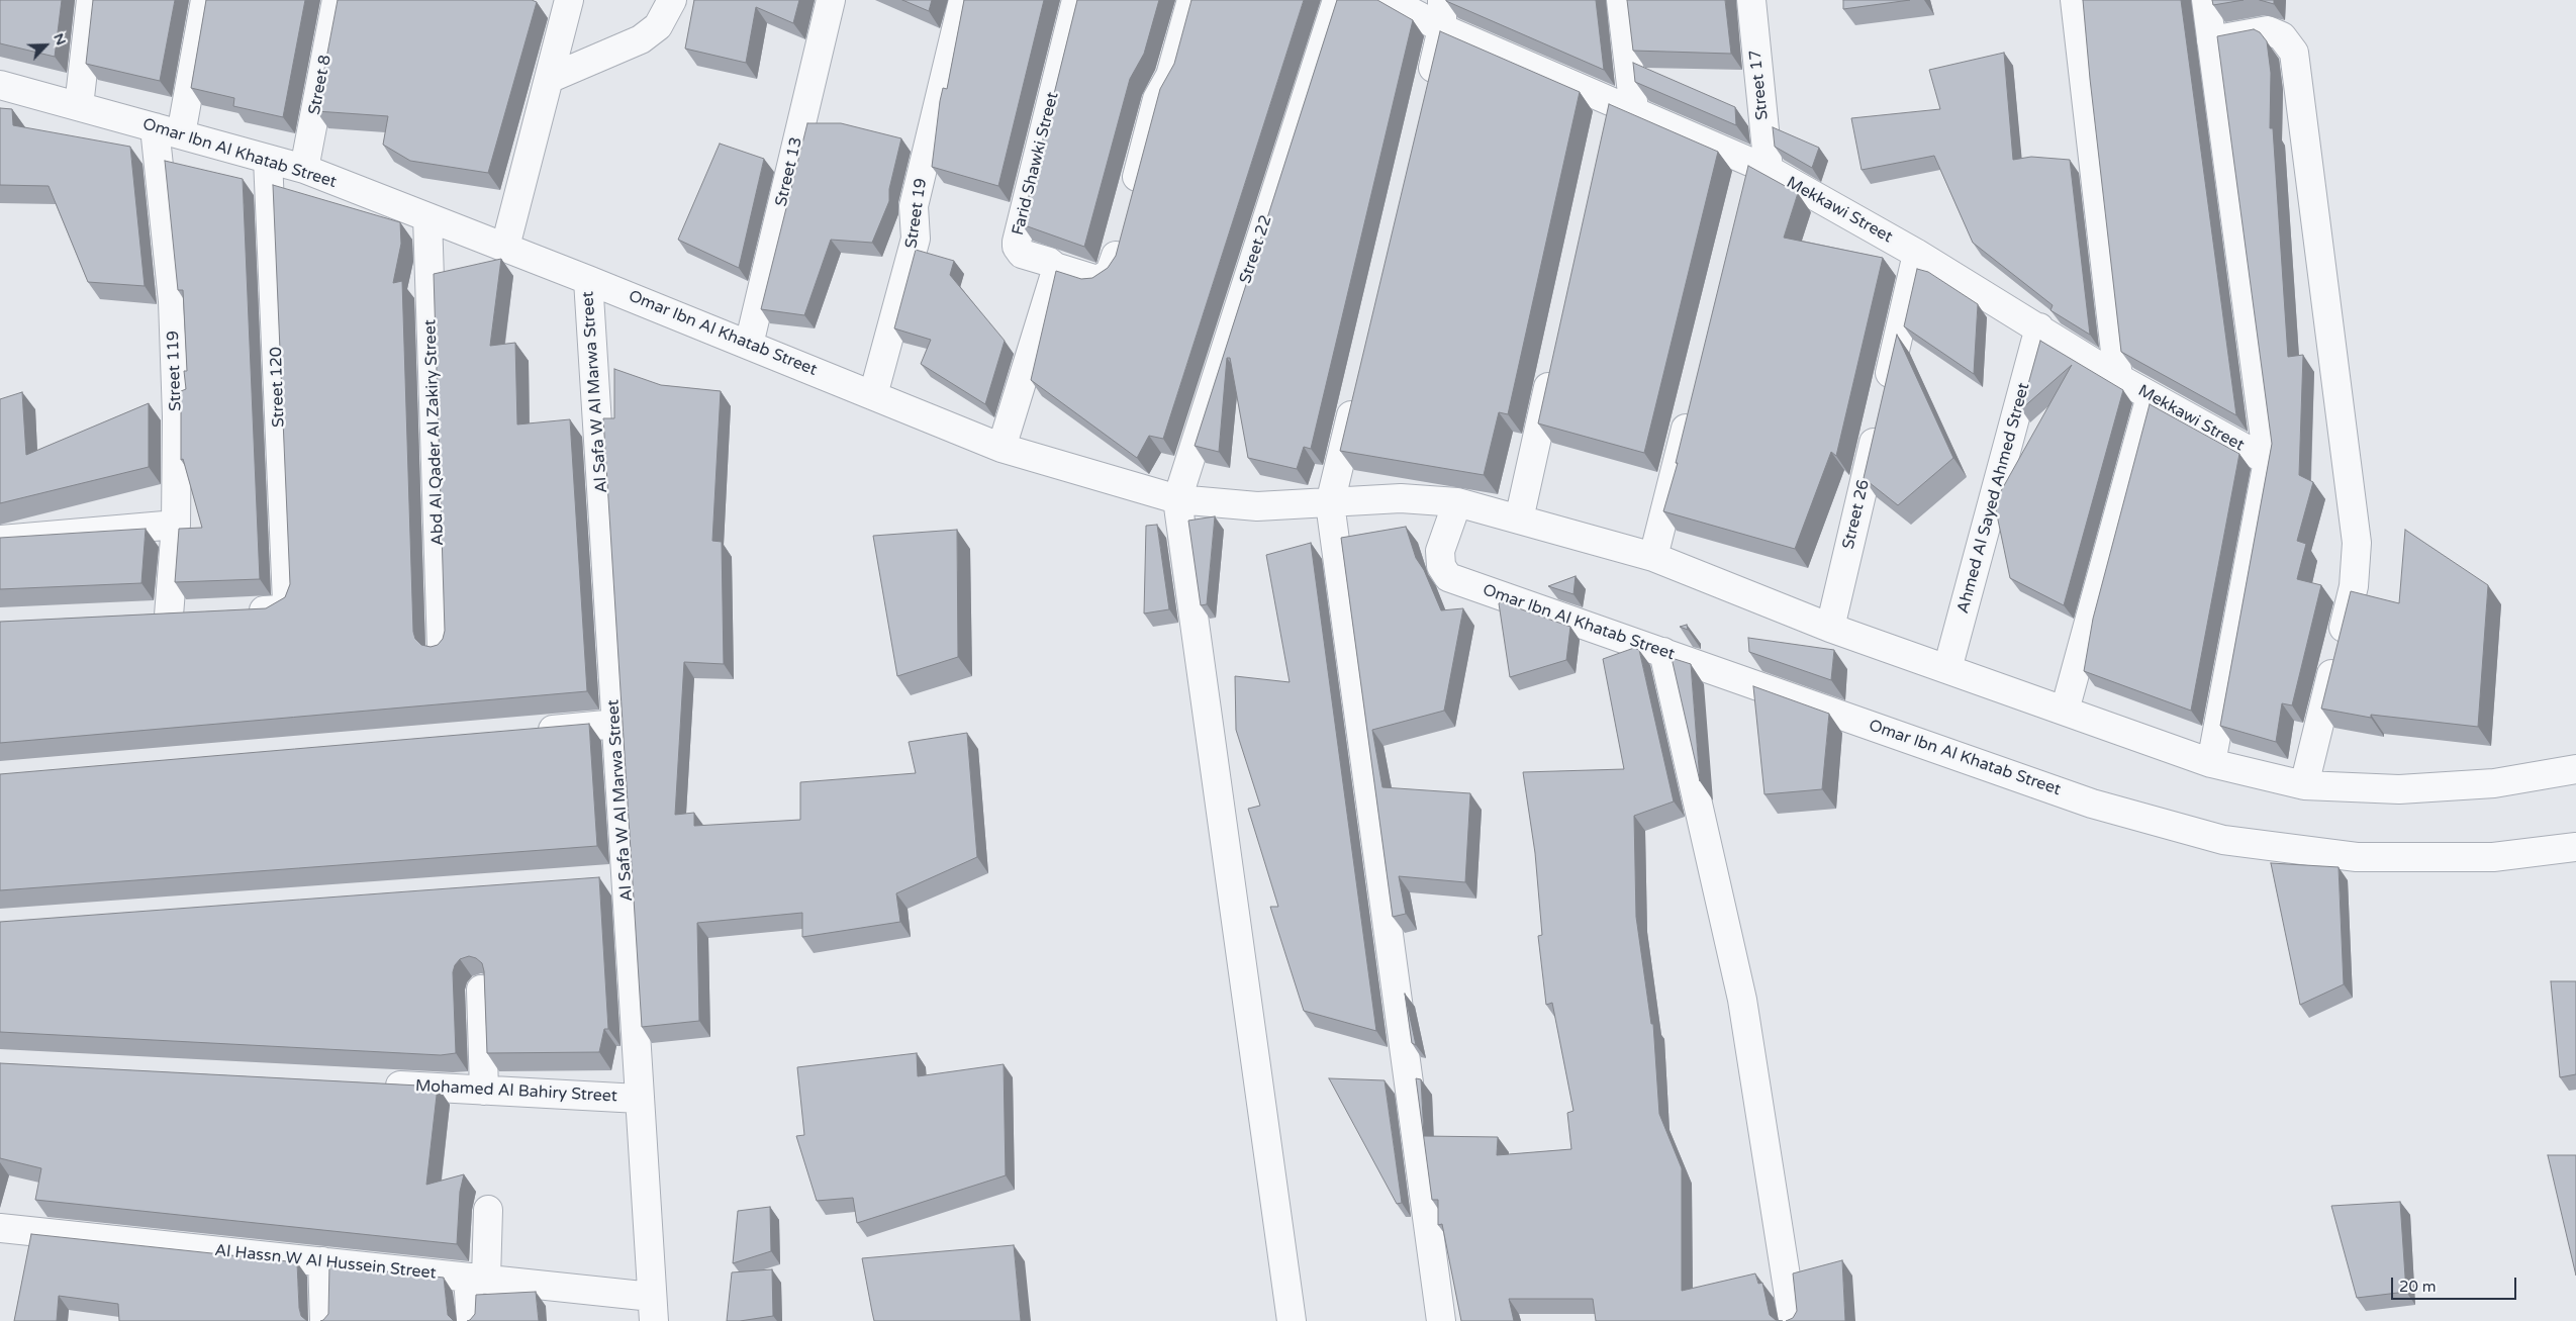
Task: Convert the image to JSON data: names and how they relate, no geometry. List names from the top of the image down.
{
  "streets": {
    "street": [
      "Street 8",
      "Street 17",
      "Omar Ibn Al Khatab Street",
      "Farid Shawki Street",
      "Street 13",
      "Mekkawi Street",
      "Street 19",
      "Street 22",
      "Street 119",
      "Street 120",
      "Al Safa W Al Marwa Street",
      "Abd Al Qader Al Zakiry Street",
      "Ahmed Al Sayed Ahmed Street",
      "Street 26",
      "Mohamed Al Bahiry Street",
      "Al Hassn W Al Hussein Street"
    ]
  },
  "crossings": [
    ["Street 8", "Omar Ibn Al Khatab Street"],
    ["Street 17", "Mekkawi Street"],
    ["Omar Ibn Al Khatab Street", "Street 13"],
    ["Omar Ibn Al Khatab Street", "Street 19"],
    ["Omar Ibn Al Khatab Street", "Street 22"],
    ["Omar Ibn Al Khatab Street", "Street 119"],
    ["Omar Ibn Al Khatab Street", "Street 120"],
    ["Omar Ibn Al Khatab Street", "Al Safa W Al Marwa Street"],
    ["Omar Ibn Al Khatab Street", "Abd Al Qader Al Zakiry Street"],
    ["Omar Ibn Al Khatab Street", "Ahmed Al Sayed Ahmed Street"],
    ["Omar Ibn Al Khatab Street", "Street 26"],
    ["Mekkawi Street", "Ahmed Al Sayed Ahmed Street"],
    ["Mekkawi Street", "Street 26"],
    ["Al Safa W Al Marwa Street", "Mohamed Al Bahiry Street"],
    ["Al Safa W Al Marwa Street", "Al Hassn W Al Hussein Street"]
  ],
  "scale_bar": "20 m",
  "north": "top right"
}
